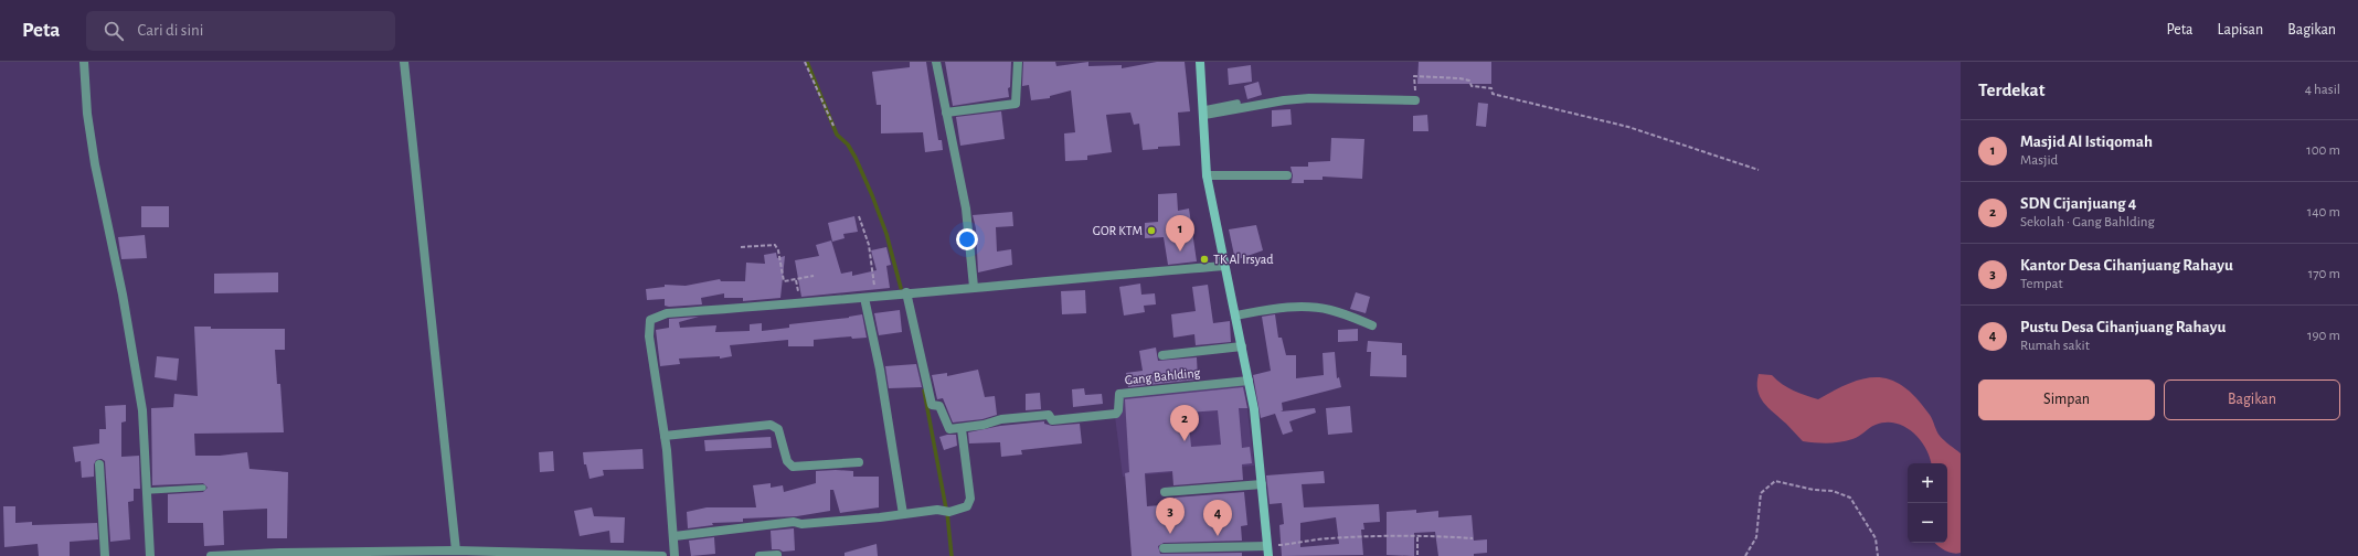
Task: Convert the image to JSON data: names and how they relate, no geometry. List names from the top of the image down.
{
  "streets": {
    "street": ["Gang Bahlding"]
  },
  "places": ["GOR KTM", "TK Al Irsyad"],
  "page": {
    "header": "Peta",
    "search": "Cari di sini",
    "nav": ["Peta", "Lapisan", "Bagikan"],
    "heading": ["Terdekat", "4 hasil"],
    "list": [
      {
        "mark": "1",
        "name": "Masjid Al Istiqomah",
        "note": "Masjid",
        "value": "100 m"
      },
      {
        "mark": "2",
        "name": "SDN Cijanjuang 4",
        "note": "Sekolah · Gang Bahlding",
        "value": "140 m"
      },
      {
        "mark": "3",
        "name": "Kantor Desa Cihanjuang Rahayu",
        "note": "Tempat",
        "value": "170 m"
      },
      {
        "mark": "4",
        "name": "Pustu Desa Cihanjuang Rahayu",
        "note": "Rumah sakit",
        "value": "190 m"
      }
    ],
    "pins": [
      "1",
      "2",
      "3",
      "4"
    ],
    "buttons": ["Simpan", "Bagikan"],
    "map_buttons": ["+", "−"]
  }
}
